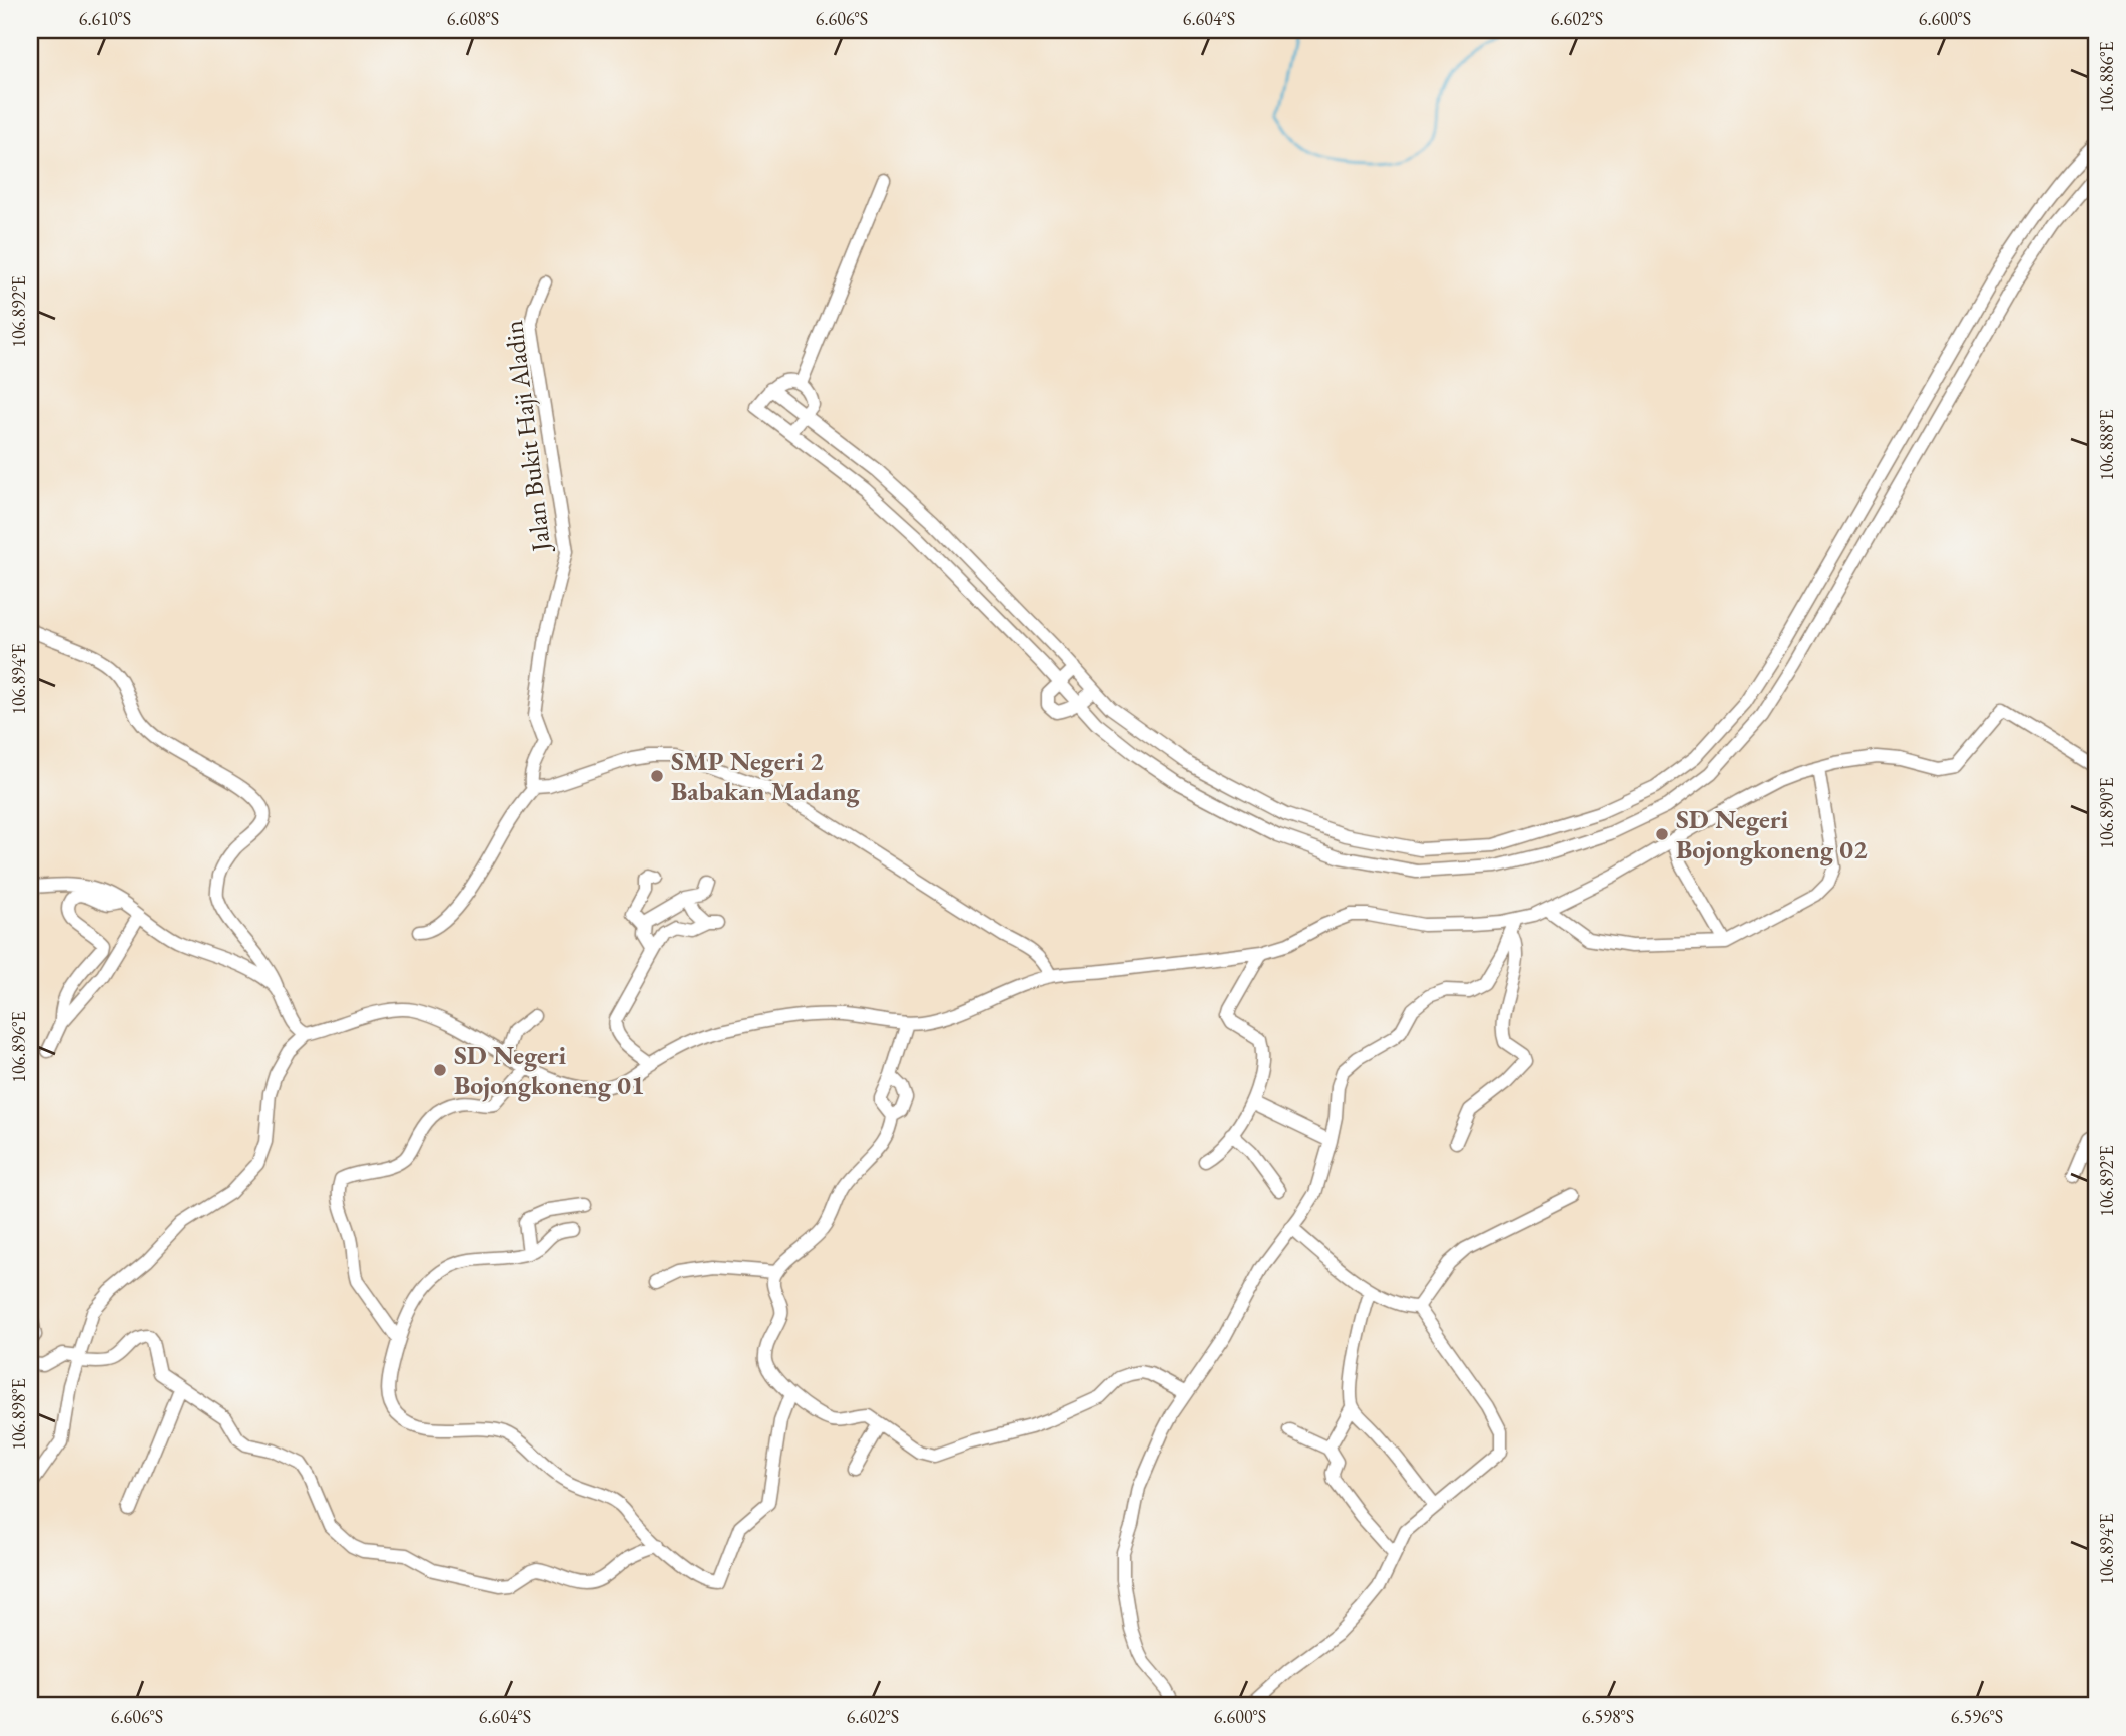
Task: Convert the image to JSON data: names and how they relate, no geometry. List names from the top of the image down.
{
  "streets": {
    "street": ["Jalan Bukit Haji Aladin"]
  },
  "places": ["SMP Negeri 2 Babakan Madang", "SD Negeri Bojongkoneng 02", "SD Negeri Bojongkoneng 01"],
  "coordinates": [
    "6.610°S",
    "6.608°S",
    "6.606°S",
    "6.604°S",
    "6.602°S",
    "6.600°S",
    "106.886°E",
    "106.892°E",
    "106.888°E",
    "106.894°E",
    "106.890°E",
    "106.896°E",
    "106.898°E",
    "6.598°S",
    "6.596°S"
  ]
}
